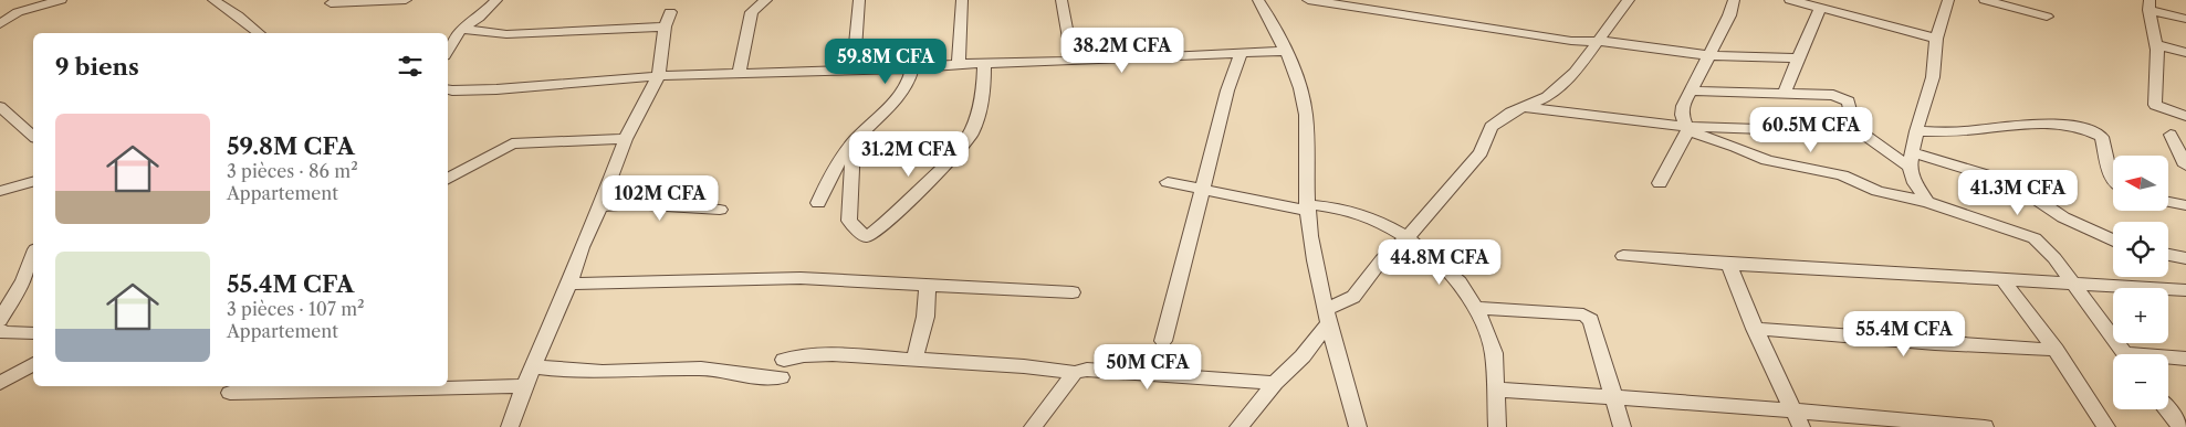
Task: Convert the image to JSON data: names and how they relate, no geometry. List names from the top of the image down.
{
  "north": "left",
  "page": {
    "price": [
      "38.2M CFA",
      "59.8M CFA",
      "60.5M CFA",
      "31.2M CFA",
      "41.3M CFA",
      "102M CFA",
      "44.8M CFA",
      "55.4M CFA",
      "50M CFA"
    ],
    "heading": "9 biens",
    "list": [
      {
        "name": "59.8M CFA",
        "note": "3 pièces · 86 m² · Appartement"
      },
      {
        "name": "55.4M CFA",
        "note": "3 pièces · 107 m² · Appartement"
      }
    ],
    "map_buttons": ["+", "−"]
  }
}
